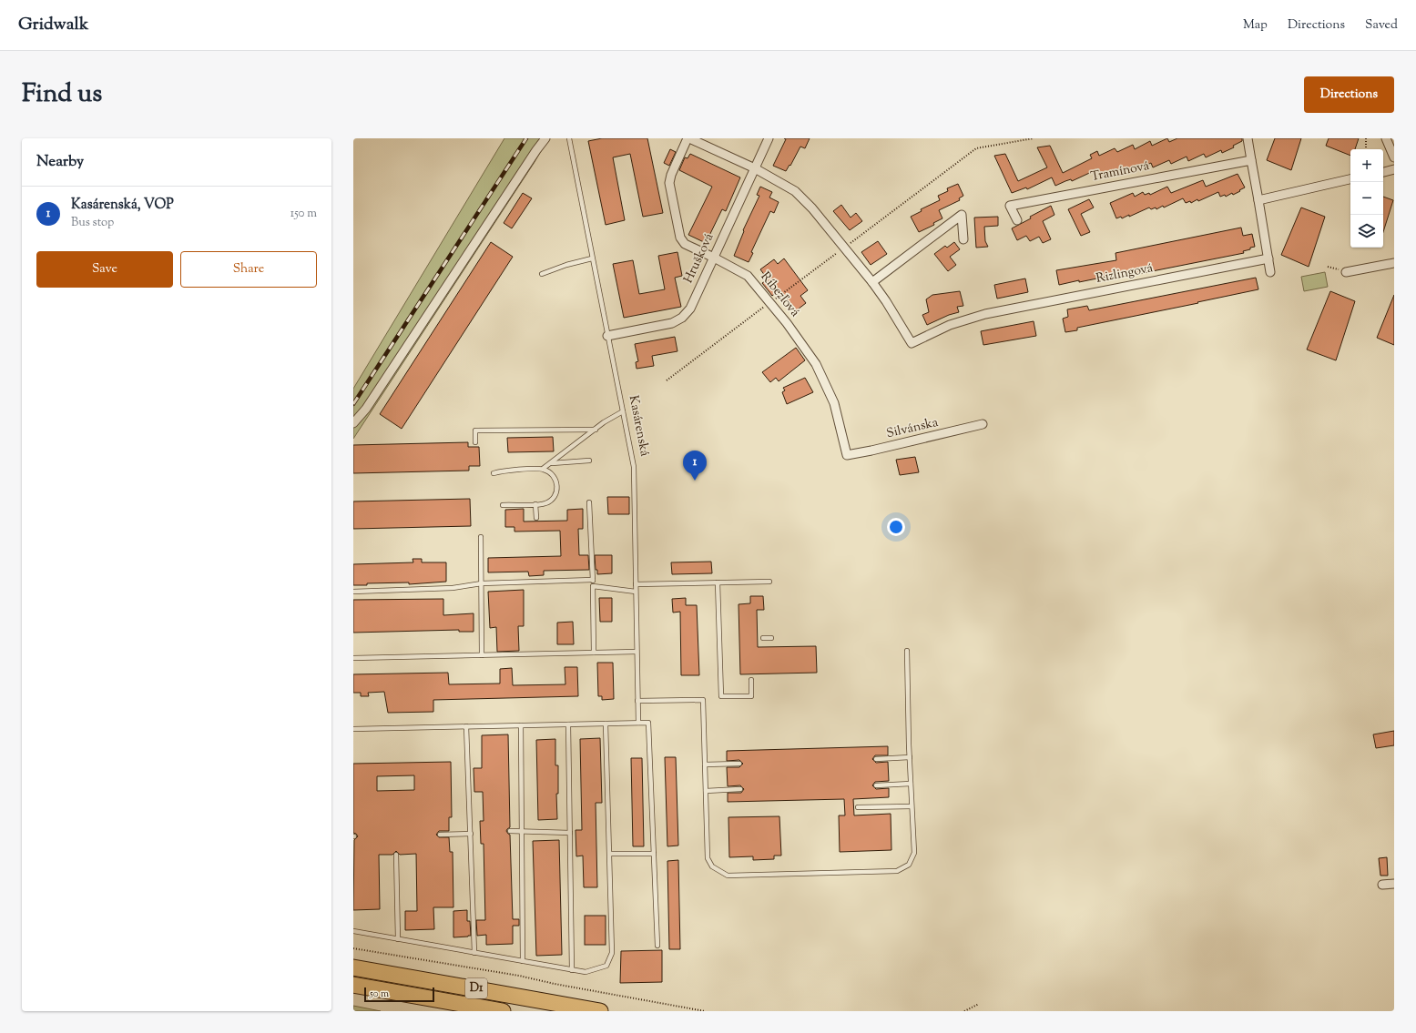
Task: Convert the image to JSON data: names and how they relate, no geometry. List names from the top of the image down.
{
  "streets": {
    "highway": ["D1"],
    "street": [
      "Tramínová",
      "Hrušková",
      "Rizlingová",
      "Ríbezľová",
      "Silvánska"
    ],
    "lane": ["Kasárenská"]
  },
  "crossings": [
    ["Hrušková", "Ríbezľová"],
    ["Hrušková", "Kasárenská"],
    ["Ríbezľová", "Silvánska"]
  ],
  "scale_bar": "50 m",
  "page": {
    "header": "Gridwalk",
    "nav": ["Map", "Directions", "Saved"],
    "title": "Find us",
    "buttons": [
      "Directions",
      ["Save", "Share"]
    ],
    "heading": "Nearby",
    "map_buttons": ["+", "−"],
    "list": [
      {
        "mark": "1",
        "name": "Kasárenská, VOP",
        "note": "Bus stop",
        "value": "150 m"
      }
    ],
    "pins": "1",
    "scale": "50 m"
  }
}
